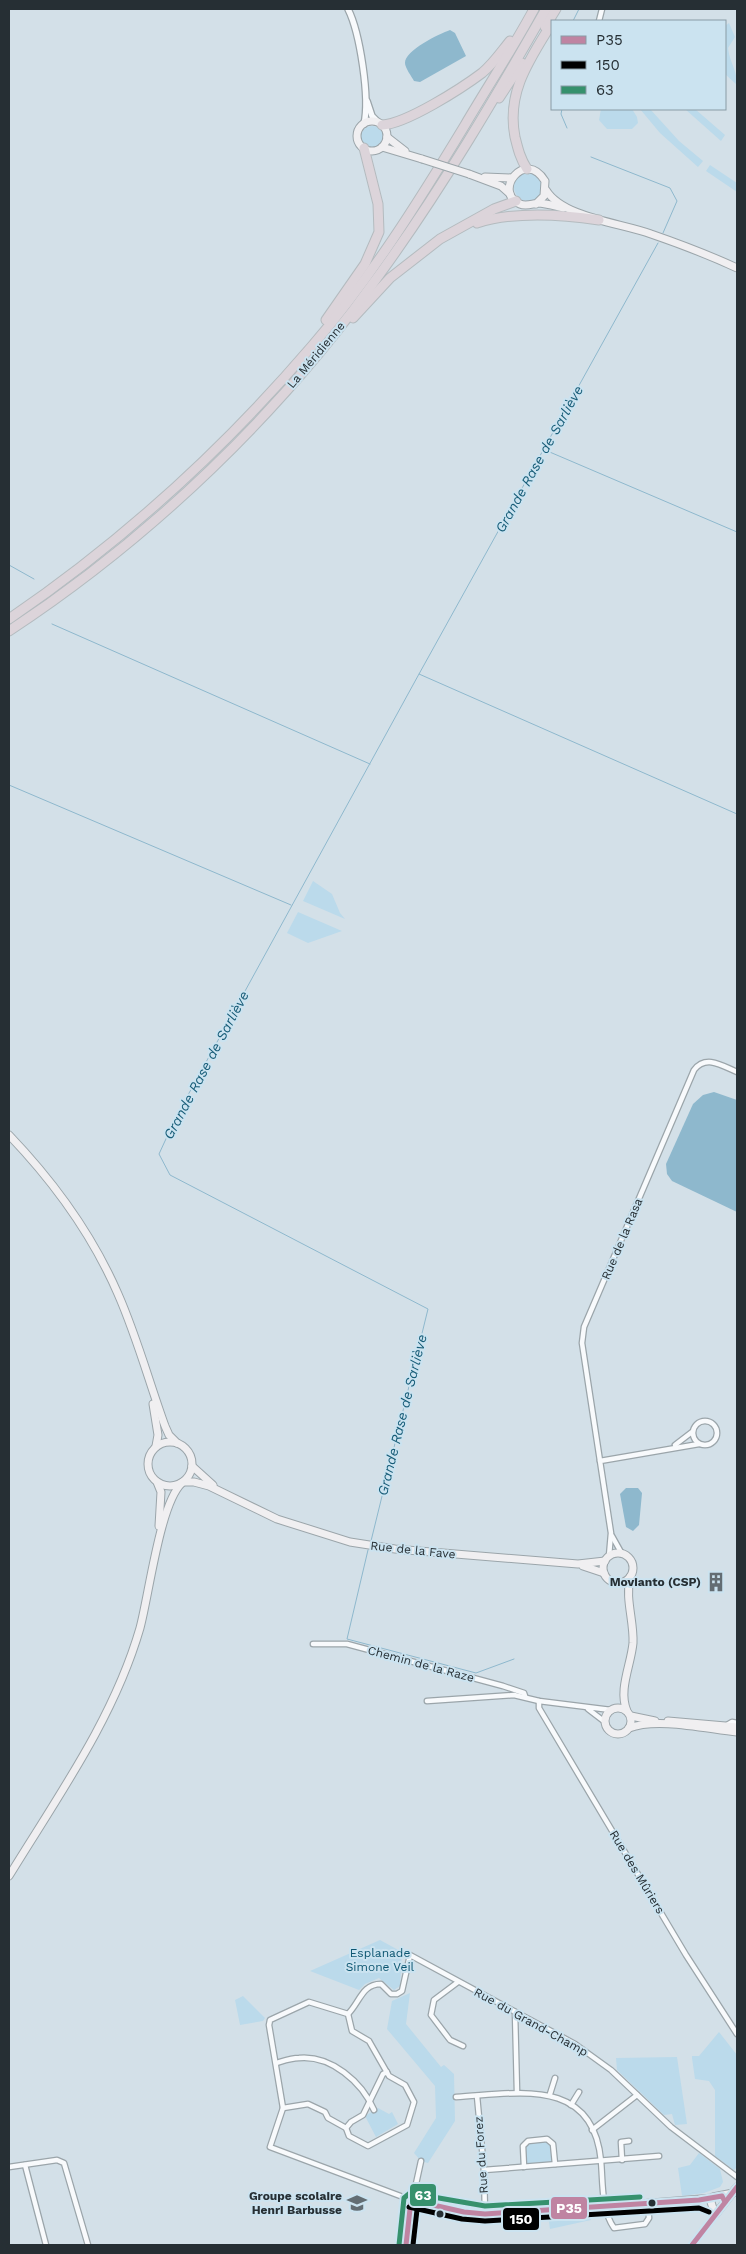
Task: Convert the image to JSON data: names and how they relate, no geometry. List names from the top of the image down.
{
  "streets": {
    "highway": ["La Méridienne"],
    "main road": ["Rue de la Fave"],
    "street": [
      "Rue de la Rasa",
      "Chemin de la Raze",
      "Rue des Mûriers",
      "Rue du Grand-Champ",
      "Rue du Forez"
    ]
  },
  "crossings": [
    ["Chemin de la Raze", "Rue des Mûriers"]
  ],
  "water": ["Grande Rase de Sarliève"],
  "parks": ["Esplanade Simone Veil"],
  "places": {
    "building": ["Movianto (CSP)"],
    "school or university": ["Groupe scolaire Henri Barbusse"]
  },
  "lines": ["transit line P35", "transit line 63", "transit line 150"],
  "legend": ["P35", "150", "63"]
}
